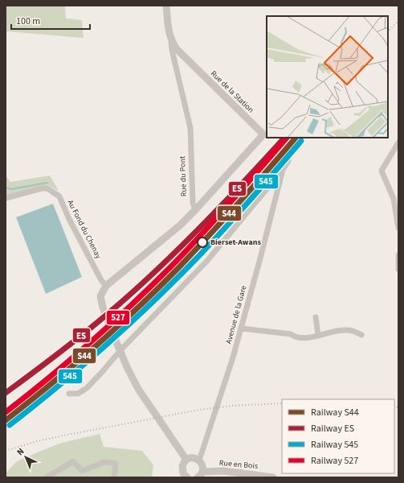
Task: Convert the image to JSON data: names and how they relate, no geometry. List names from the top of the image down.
{
  "streets": {
    "street": [
      "Rue de la Station",
      "Rue du Pont",
      "Au Fond du Chenay",
      "Avenue de la Gare",
      "Rue en Bois"
    ]
  },
  "crossings": [
    ["Rue de la Station", "Rue du Pont"]
  ],
  "places": ["Bierset-Awans"],
  "lines": [
    "rail line S44",
    "rail line ES",
    "rail line 527",
    "rail line 545"
  ],
  "legend": [
    "Railway S44",
    "Railway ES",
    "Railway 545",
    "Railway 527"
  ],
  "scale_bar": "100 m",
  "north": "top left"
}
